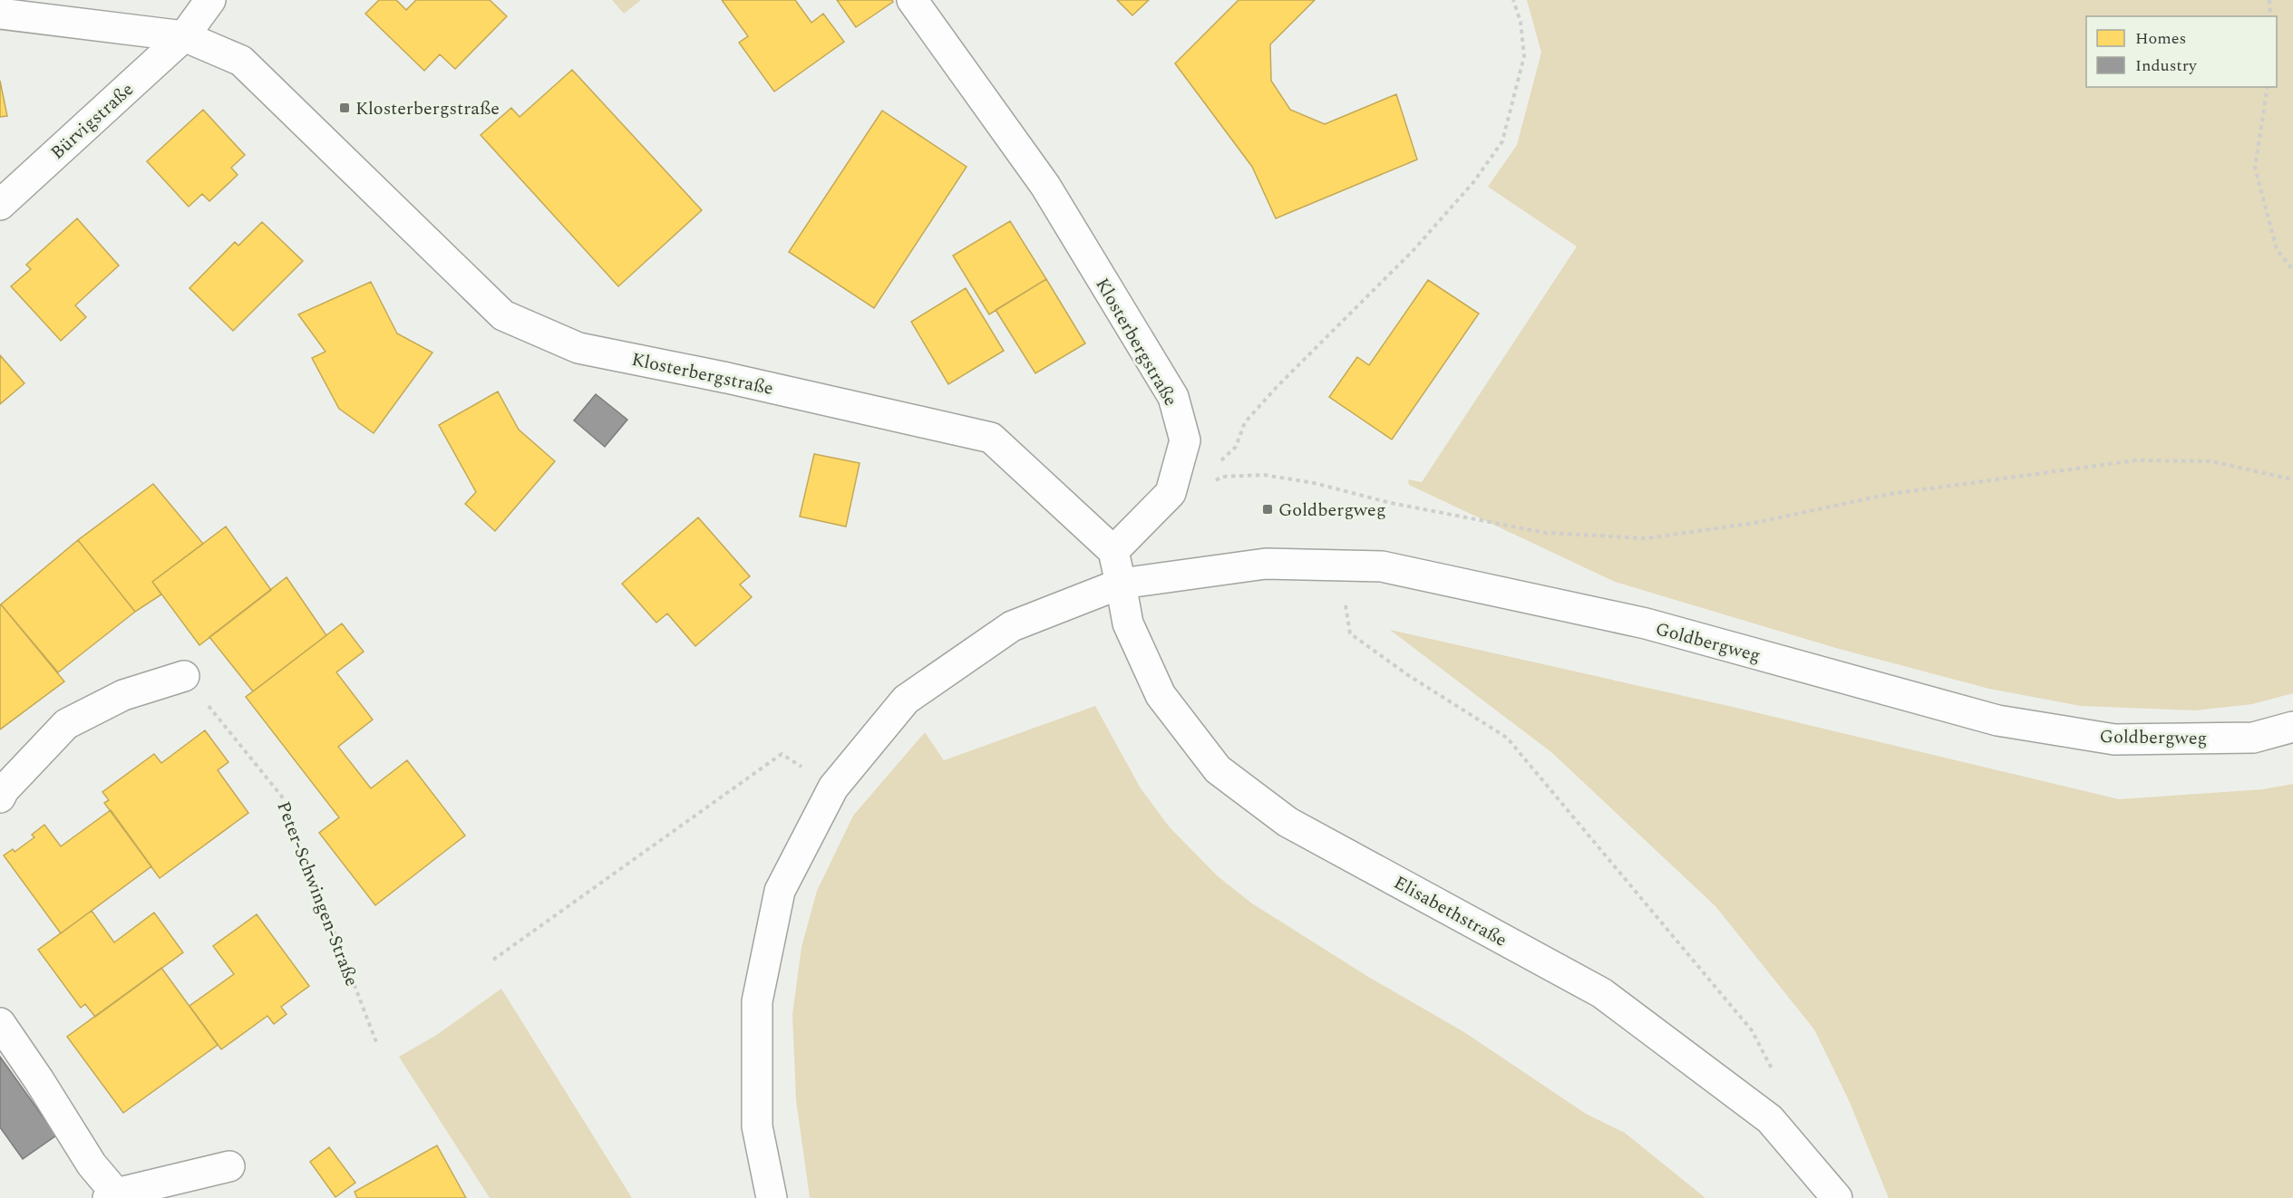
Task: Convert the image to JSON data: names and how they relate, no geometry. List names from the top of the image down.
{
  "streets": {
    "street": [
      "Bürvigstraße",
      "Klosterbergstraße",
      "Goldbergweg",
      "Elisabethstraße"
    ],
    "path": ["Peter-Schwingen-Straße"]
  },
  "crossings": [
    ["Bürvigstraße", "Klosterbergstraße"],
    ["Goldbergweg", "Elisabethstraße"]
  ],
  "places": {
    "transit": ["Klosterbergstraße", "Goldbergweg"]
  },
  "legend": ["Homes", "Industry"]
}
